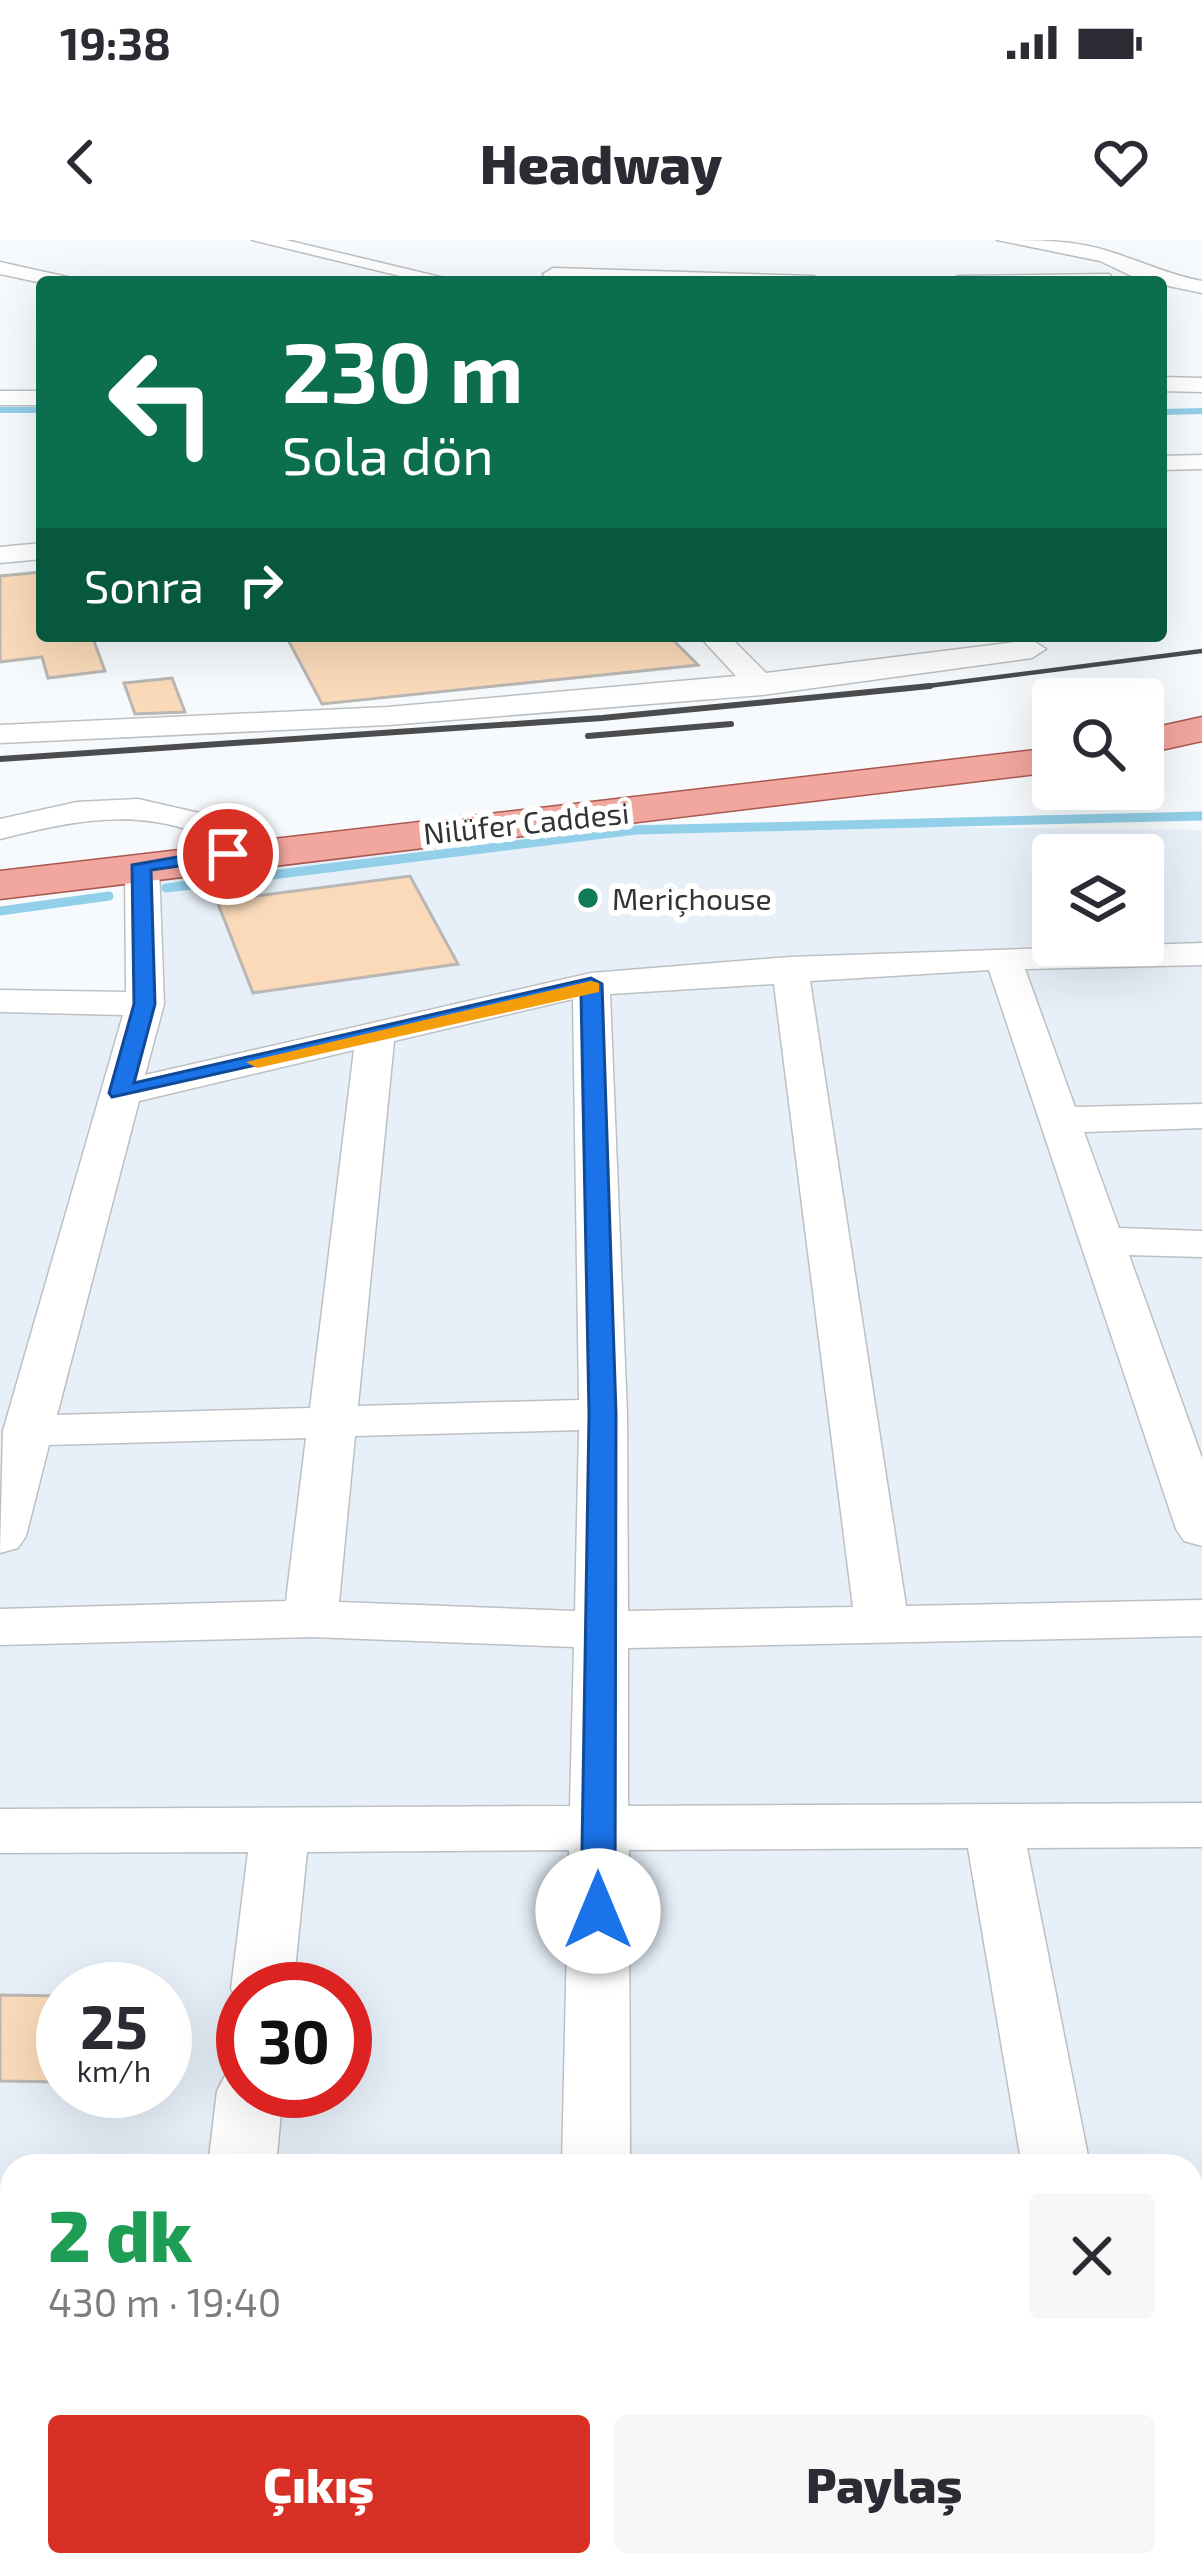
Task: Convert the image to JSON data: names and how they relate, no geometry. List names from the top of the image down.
{
  "streets": {
    "main road": ["Nilüfer Caddesi"]
  },
  "places": ["Meriçhouse"],
  "page": {
    "status": "19:38",
    "header": "Headway",
    "turn": ["230 m", "Sola dön"],
    "then": "Sonra",
    "speed": "25 km/h",
    "limit": "30",
    "heading": ["2 dk", "430 m · 19:40"],
    "buttons": ["Çıkış", "Paylaş"]
  }
}
